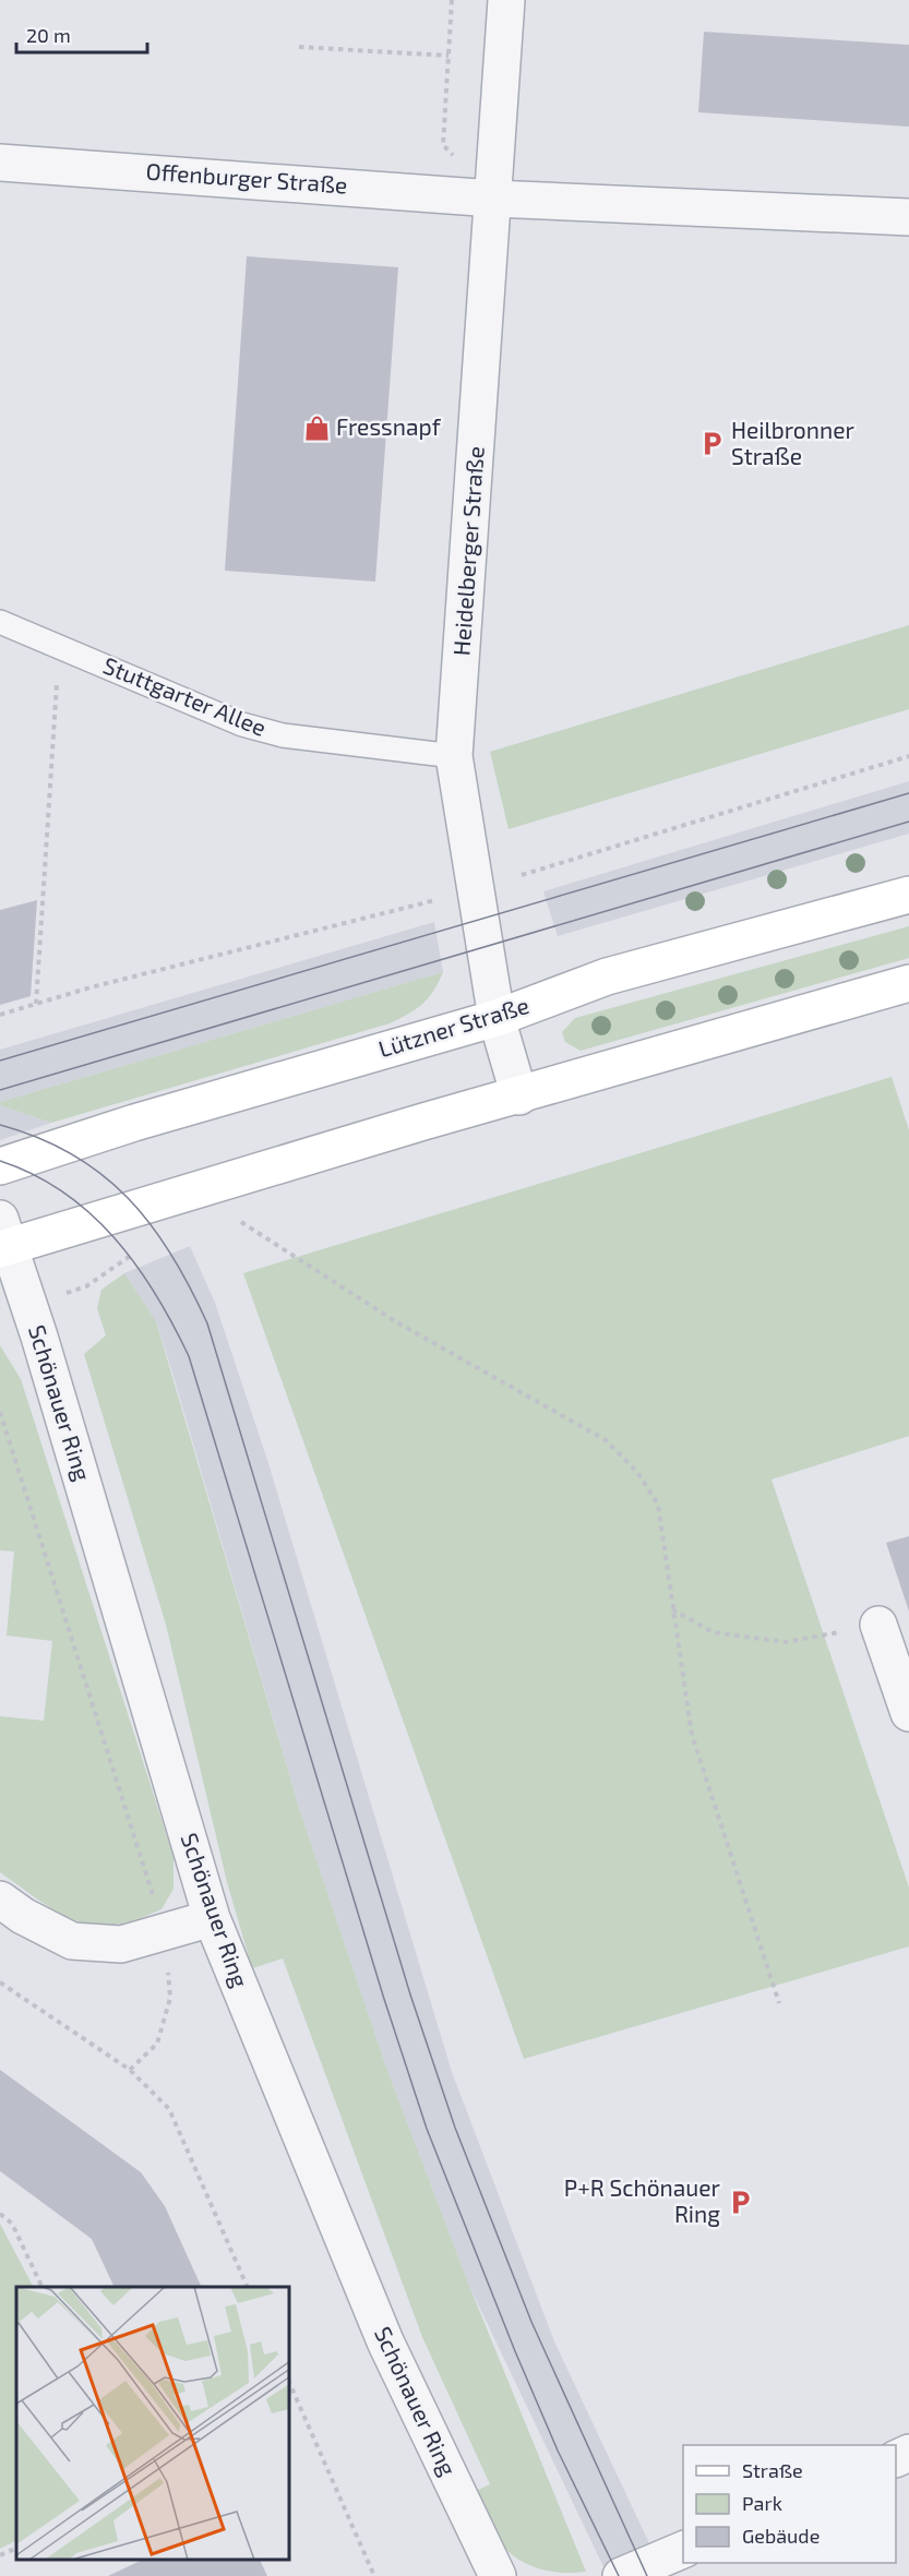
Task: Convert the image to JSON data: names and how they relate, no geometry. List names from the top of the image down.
{
  "streets": {
    "main road": ["Lützner Straße"],
    "street": ["Offenburger Straße", "Heidelberger Straße", "Schönauer Ring"],
    "lane": ["Stuttgarter Allee"]
  },
  "crossings": [
    ["Offenburger Straße", "Heidelberger Straße"],
    ["Heidelberger Straße", "Stuttgarter Allee"],
    ["Heidelberger Straße", "Lützner Straße"]
  ],
  "places": {
    "shop": ["Fressnapf"],
    "parking": ["Heilbronner Straße", "P+R Schönauer Ring"]
  },
  "legend": ["Straße", "Park", "Gebäude"],
  "scale_bar": "20 m"
}
